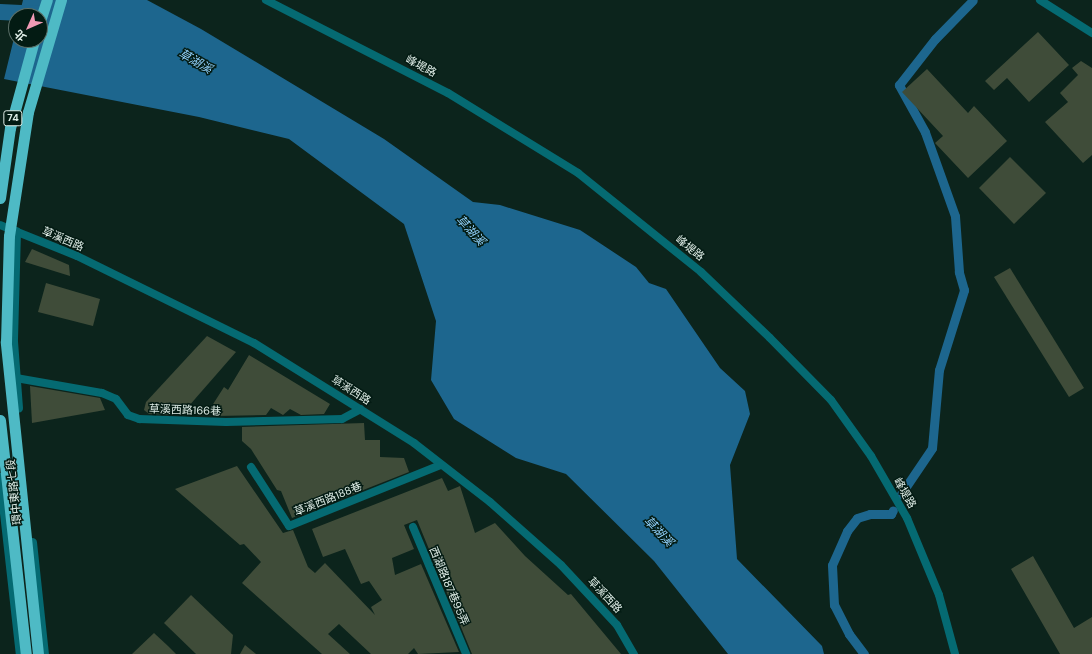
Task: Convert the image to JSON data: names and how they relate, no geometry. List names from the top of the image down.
{
  "streets": {
    "highway": ["74"],
    "street": [
      "峰堤路",
      "草溪西路",
      "草溪西路166巷",
      "環中東路七段",
      "草溪西路188巷",
      "西湖路187巷95弄"
    ]
  },
  "crossings": [
    ["草溪西路", "草溪西路166巷"],
    ["草溪西路", "環中東路七段"],
    ["草溪西路", "草溪西路188巷"],
    ["草溪西路166巷", "環中東路七段"]
  ],
  "water": ["草湖溪"],
  "north": "bottom left"
}
